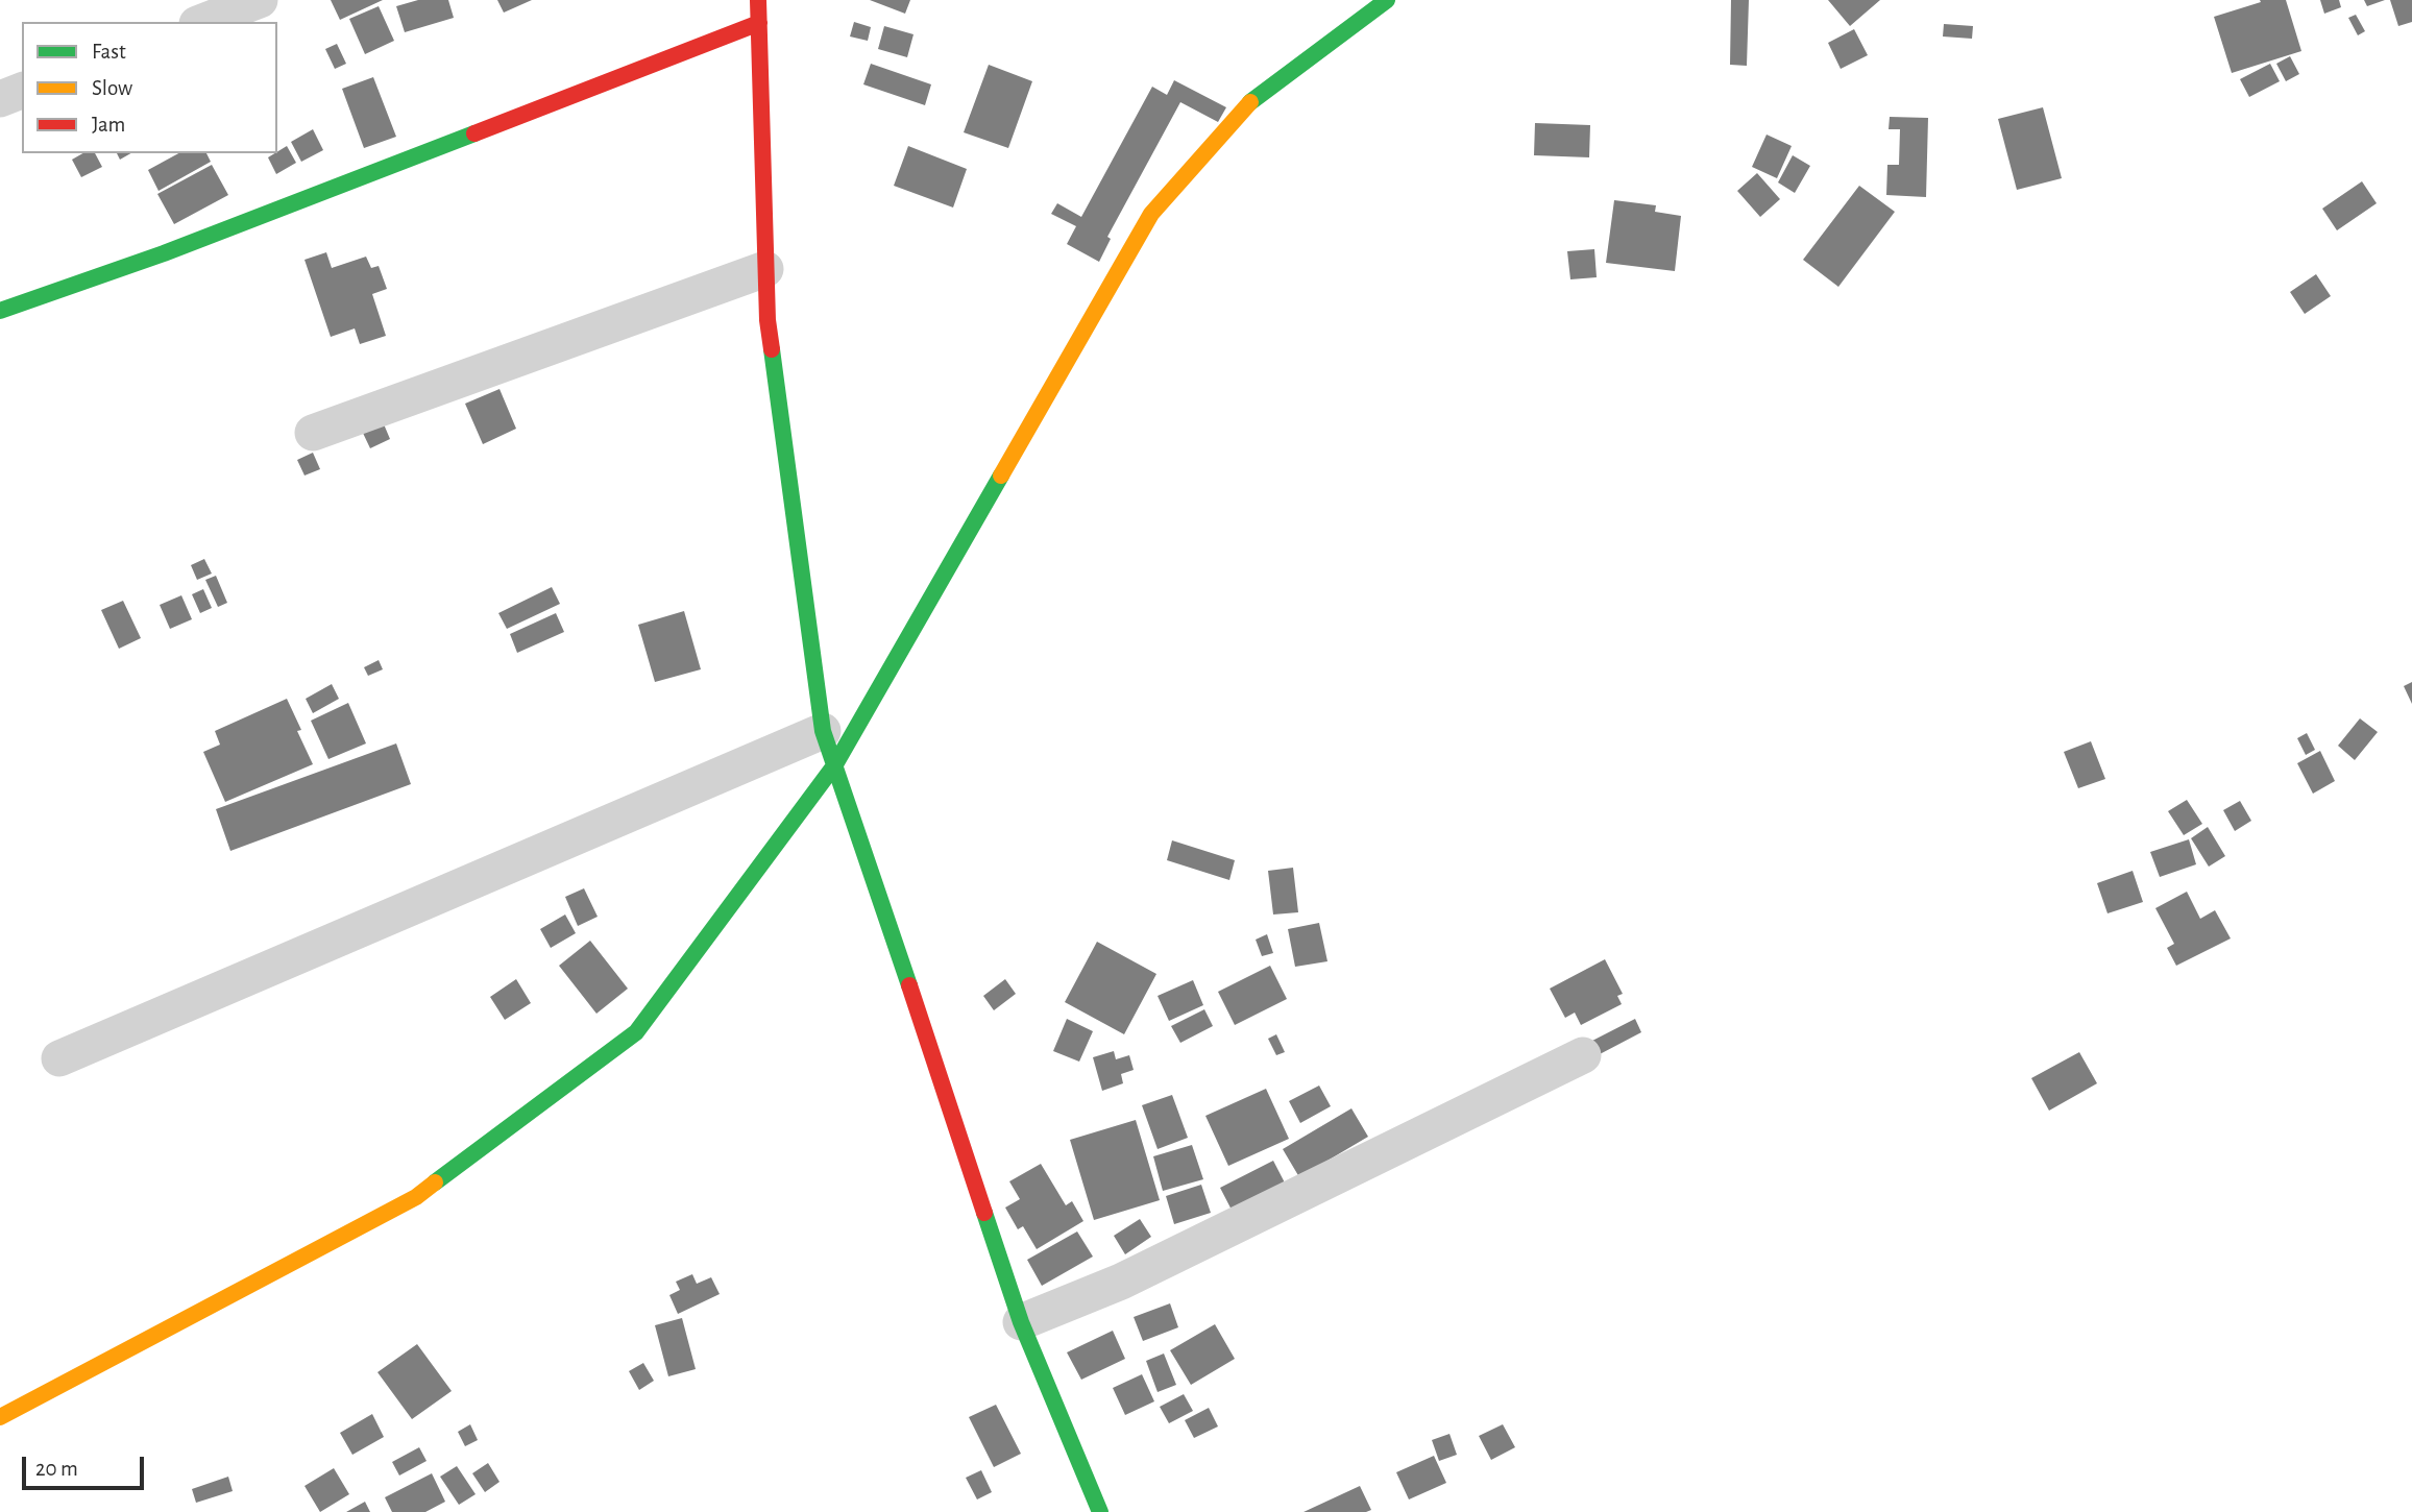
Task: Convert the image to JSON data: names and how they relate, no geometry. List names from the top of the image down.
{
  "legend": ["Fast", "Slow", "Jam"],
  "scale_bar": "20 m"
}
